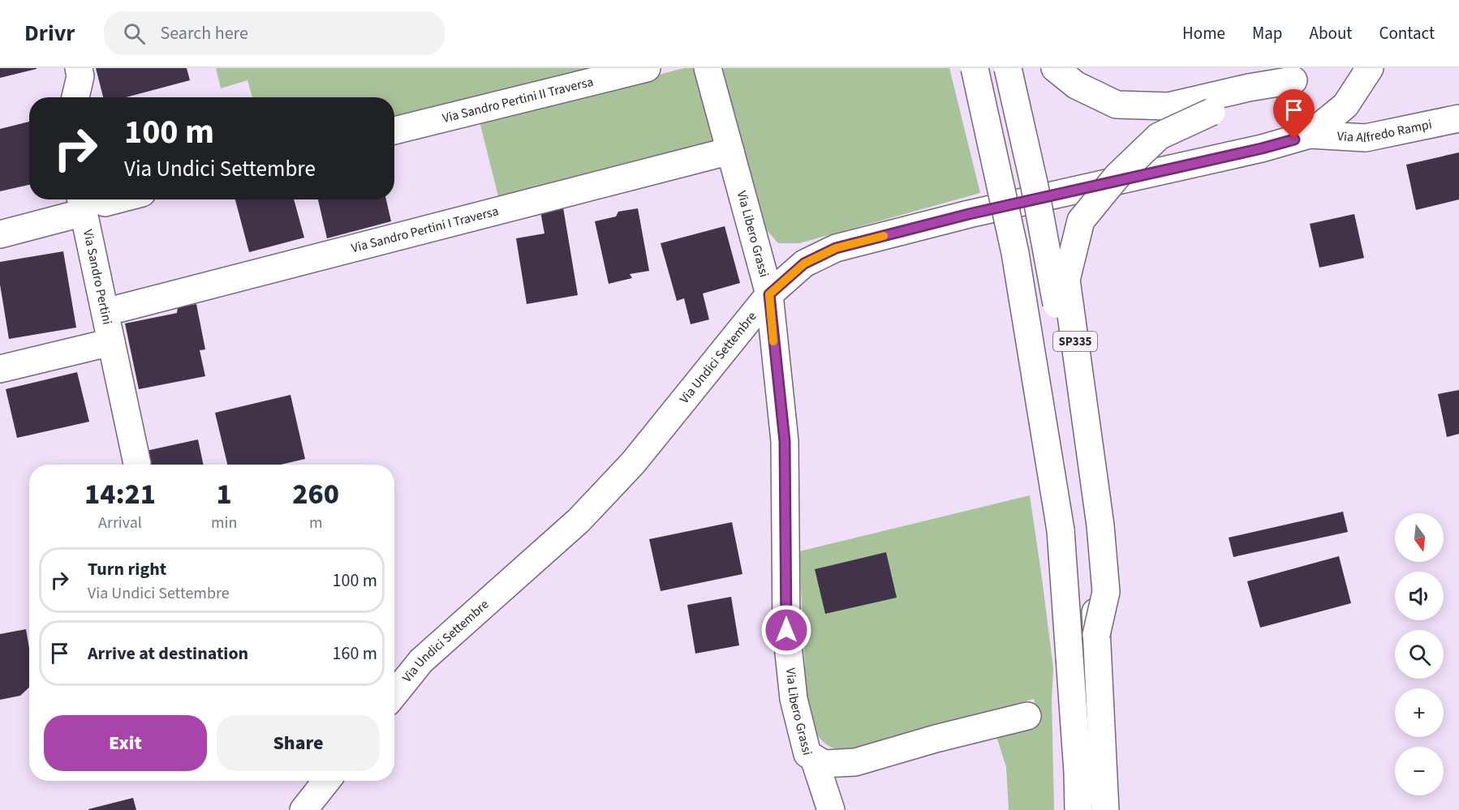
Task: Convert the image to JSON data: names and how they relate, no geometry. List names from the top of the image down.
{
  "streets": {
    "main road": [
      "Via Sandro Pertini II Traversa",
      "Via Alfredo Rampi",
      "Via Sandro Pertini I Traversa",
      "Via Libero Grassi",
      "Via Sandro Pertini",
      "SP335",
      "Via Undici Settembre"
    ]
  },
  "crossings": [
    ["Via Alfredo Rampi", "Via Undici Settembre"],
    ["Via Sandro Pertini I Traversa", "Via Libero Grassi"],
    ["Via Libero Grassi", "Via Undici Settembre"]
  ],
  "north": "bottom",
  "page": {
    "header": "Drivr",
    "search": "Search here",
    "nav": [
      "Home",
      "Map",
      "About",
      "Contact"
    ],
    "turn": ["100 m", "Via Undici Settembre"],
    "eta": [
      "14:21",
      "Arrival",
      "1",
      "min",
      "260",
      "m"
    ],
    "map_buttons": ["+", "−"],
    "list": [
      {
        "name": "Turn right",
        "note": "Via Undici Settembre",
        "value": "100 m"
      },
      {
        "name": "Arrive at destination",
        "value": "160 m"
      }
    ],
    "buttons": ["Exit", "Share"]
  }
}
